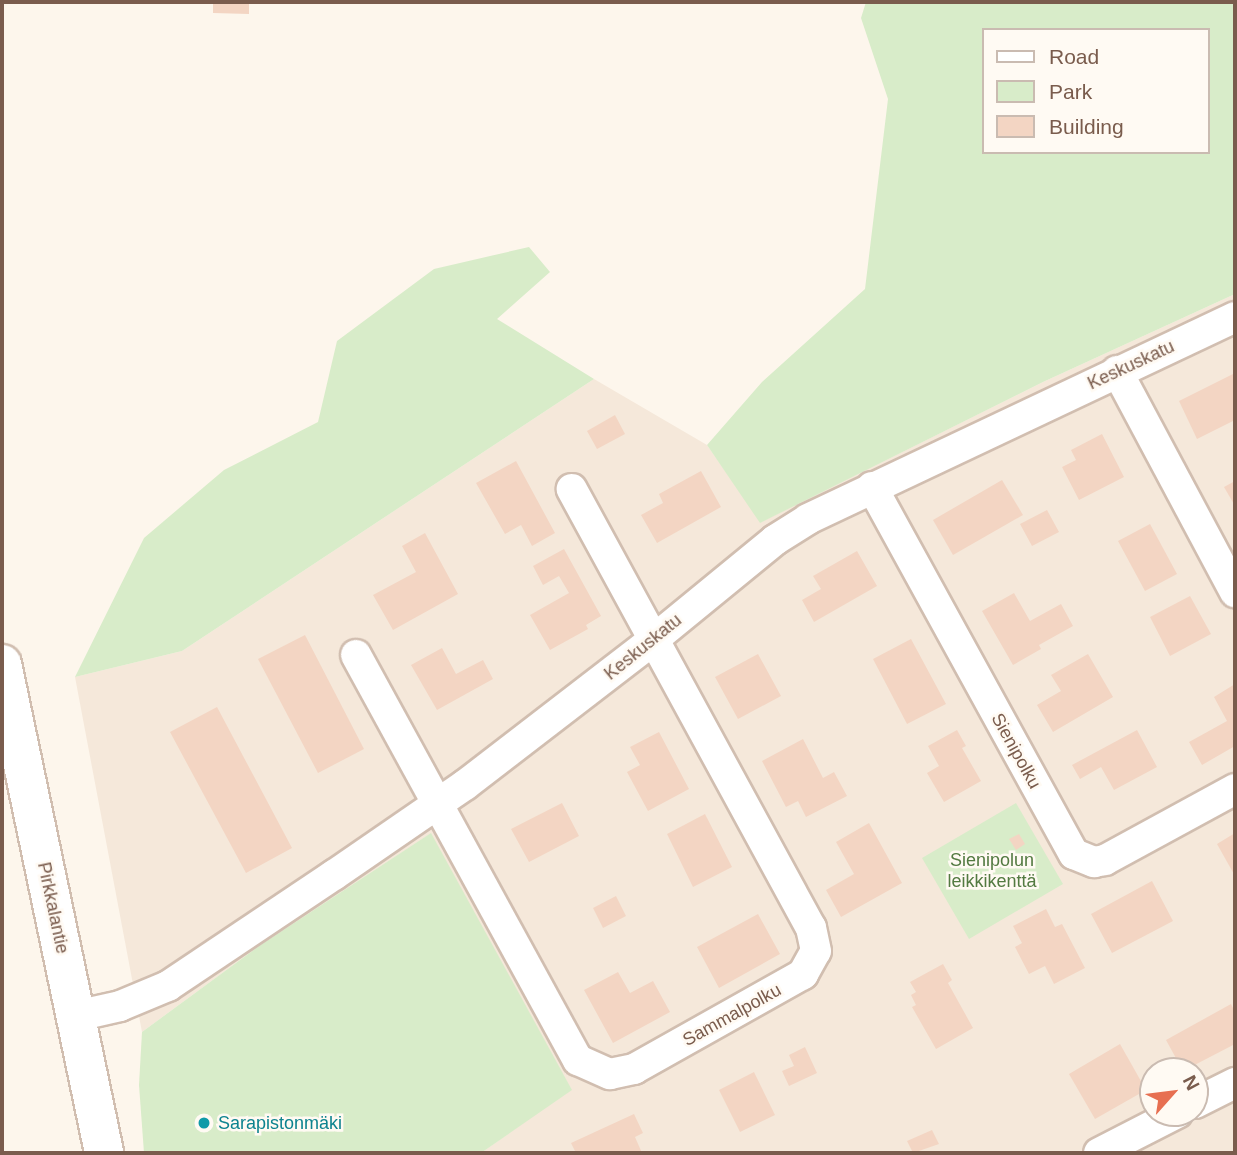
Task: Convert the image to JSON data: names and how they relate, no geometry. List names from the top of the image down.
{
  "streets": {
    "street": [
      "Keskuskatu",
      "Sienipolku",
      "Pirkkalantie",
      "Sammalpolku"
    ]
  },
  "crossings": [
    ["Keskuskatu", "Sienipolku"],
    ["Keskuskatu", "Pirkkalantie"],
    ["Keskuskatu", "Sammalpolku"]
  ],
  "parks": ["Sienipolun leikkikenttä"],
  "places": ["Sarapistonmäki"],
  "legend": ["Road", "Park", "Building"],
  "north": "top right"
}
